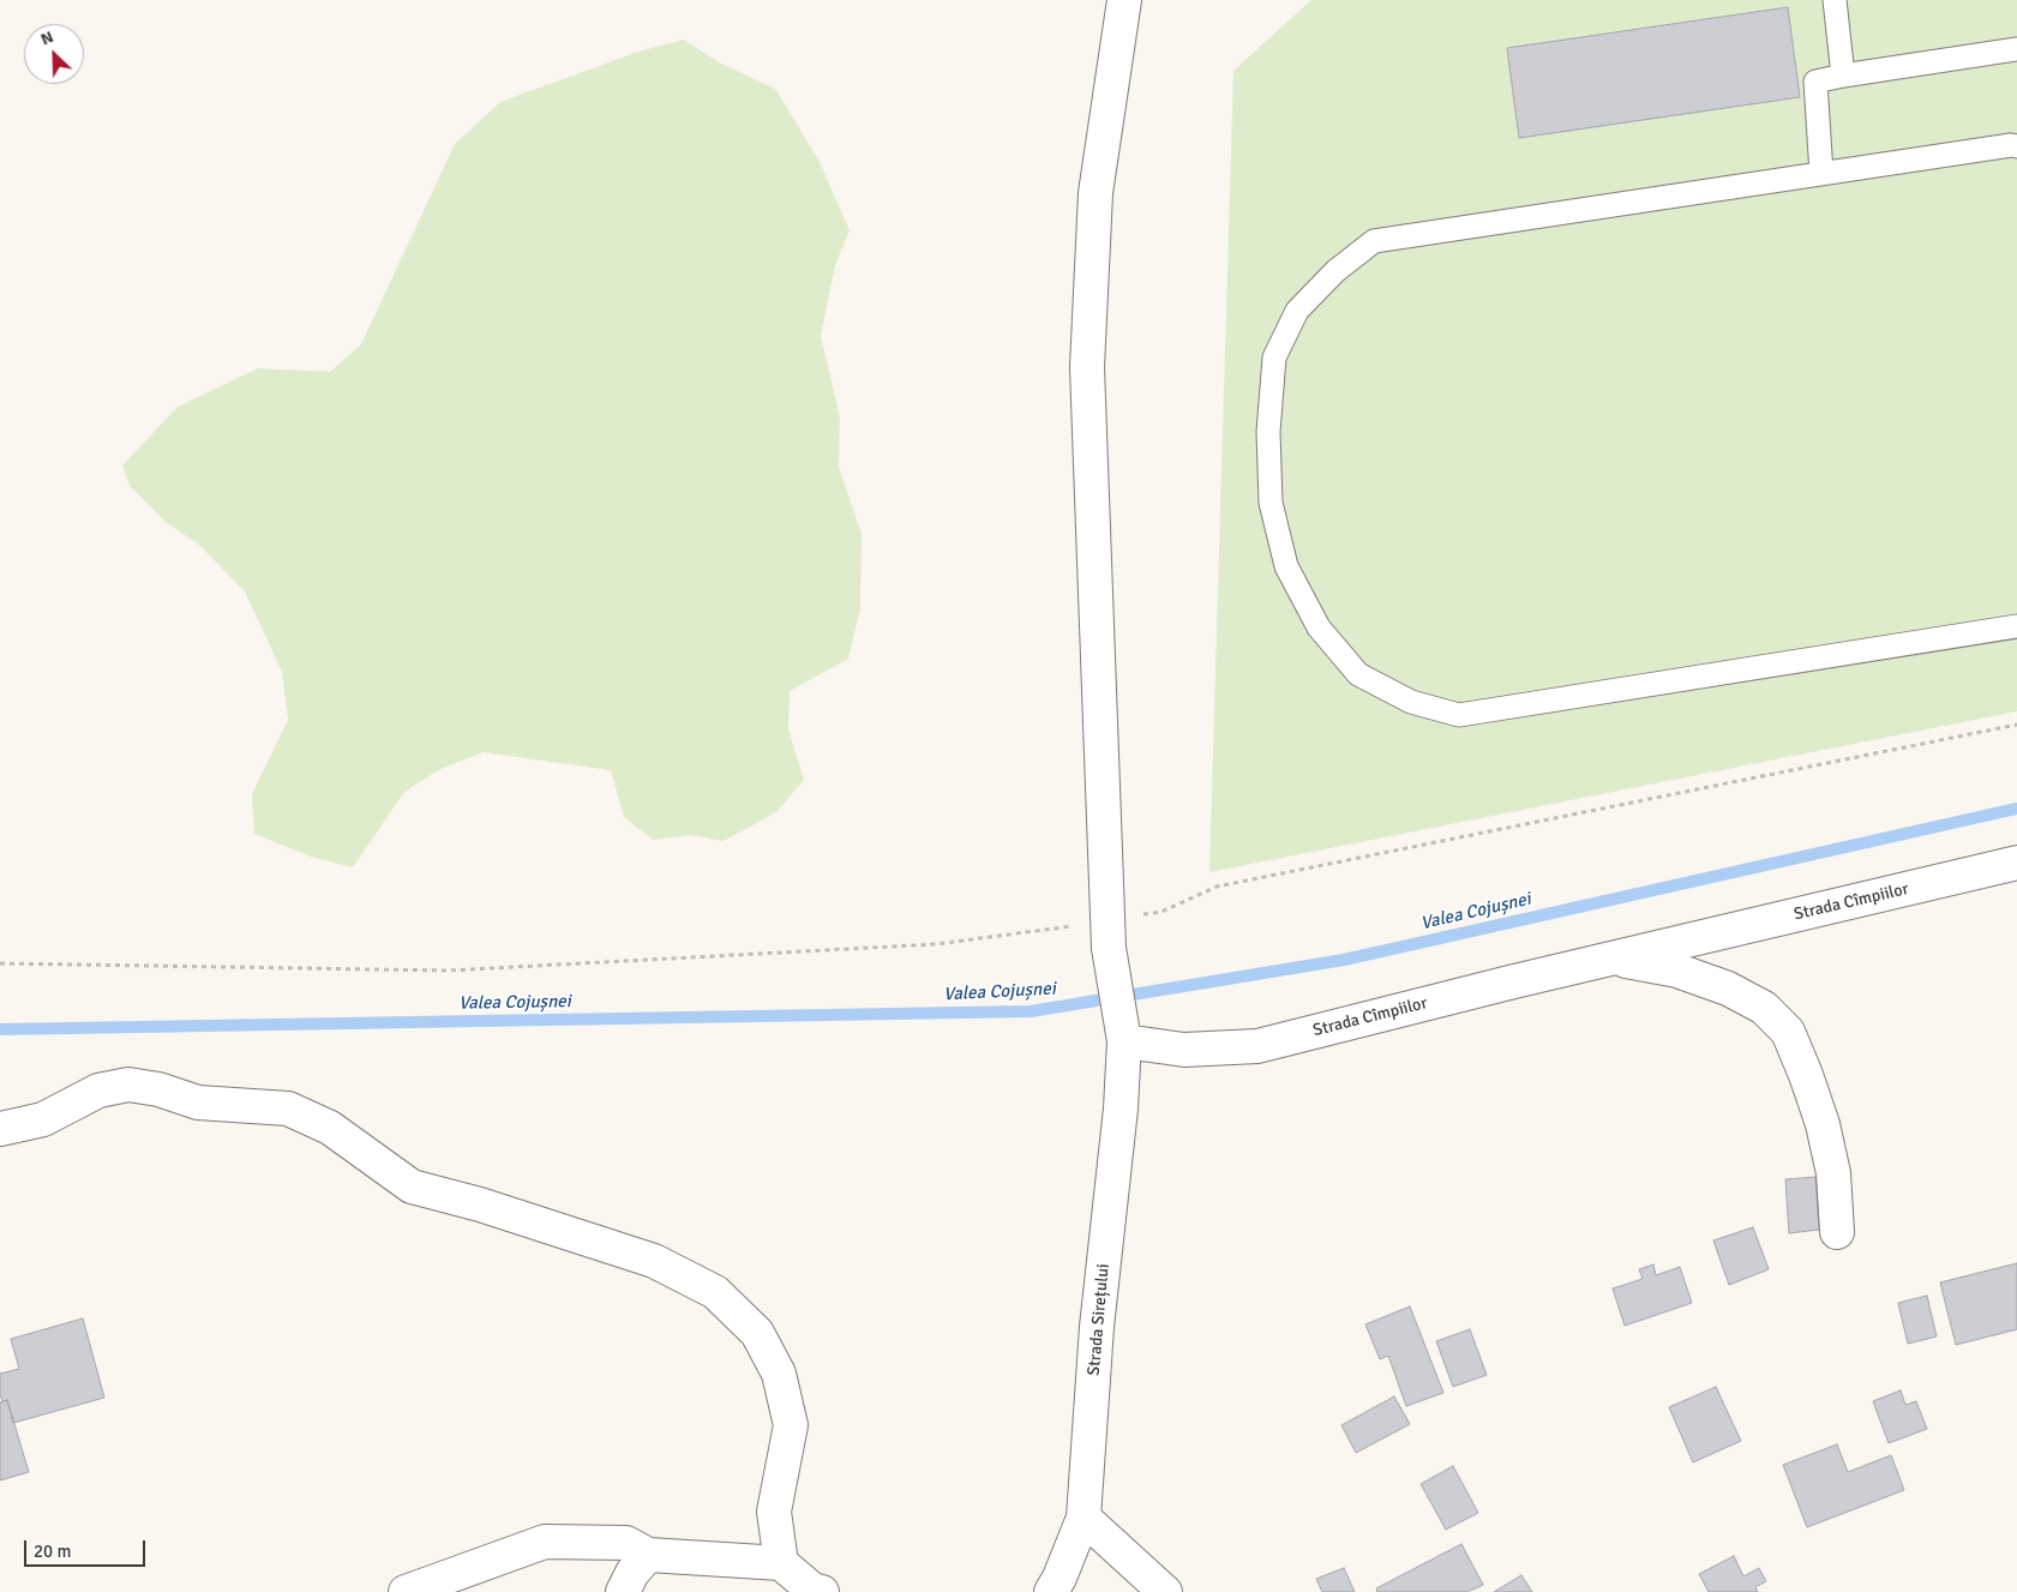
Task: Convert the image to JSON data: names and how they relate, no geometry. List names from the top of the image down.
{
  "streets": {
    "street": ["Strada Cîmpiilor", "Strada Sirețului"]
  },
  "crossings": [
    ["Strada Cîmpiilor", "Strada Sirețului"]
  ],
  "water": ["Valea Cojușnei"],
  "scale_bar": "20 m",
  "north": "top left"
}
